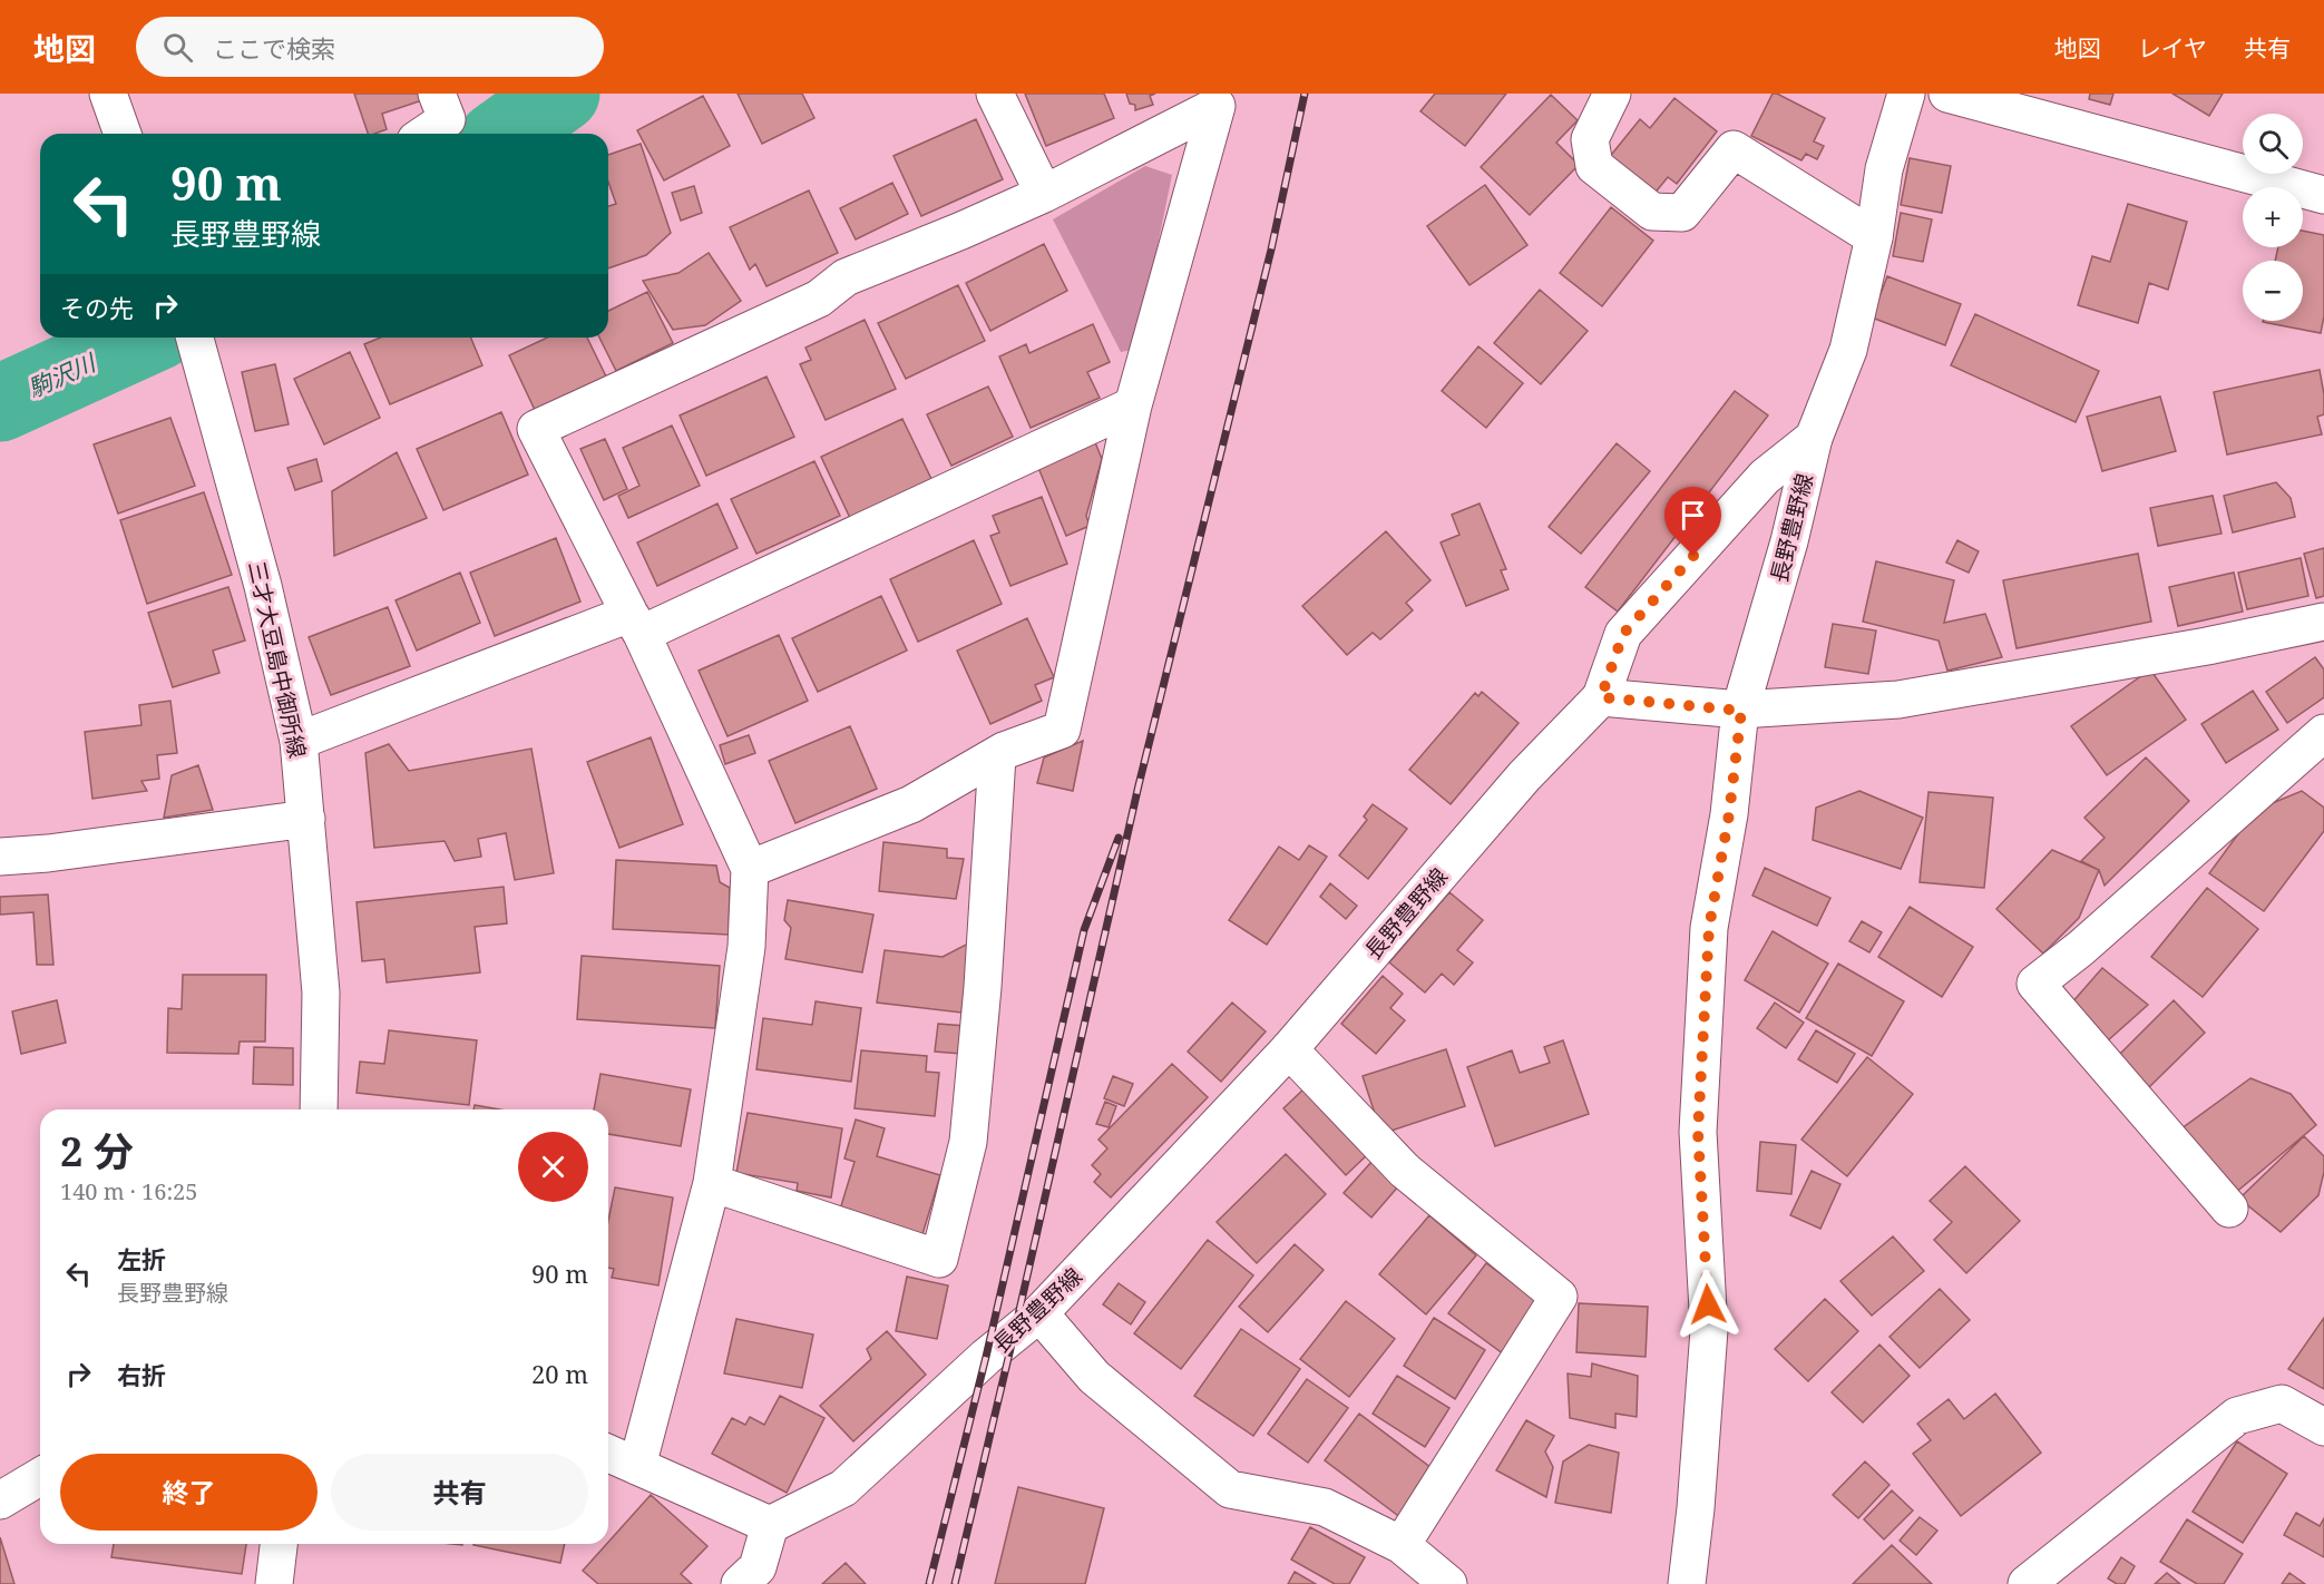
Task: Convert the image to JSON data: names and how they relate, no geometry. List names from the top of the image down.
{
  "streets": {
    "street": ["長野豊野線", "三才大豆島中御所線"]
  },
  "water": ["駒沢川"],
  "page": {
    "header": "地図",
    "search": "ここで検索",
    "nav": ["地図", "レイヤ", "共有"],
    "map_buttons": ["+", "−"],
    "turn": ["90 m", "長野豊野線"],
    "then": "その先",
    "heading": ["2 分", "140 m · 16:25"],
    "list": [
      {
        "name": "左折",
        "note": "長野豊野線",
        "value": "90 m"
      },
      {
        "name": "右折",
        "value": "20 m"
      }
    ],
    "buttons": ["終了", "共有"]
  }
}
